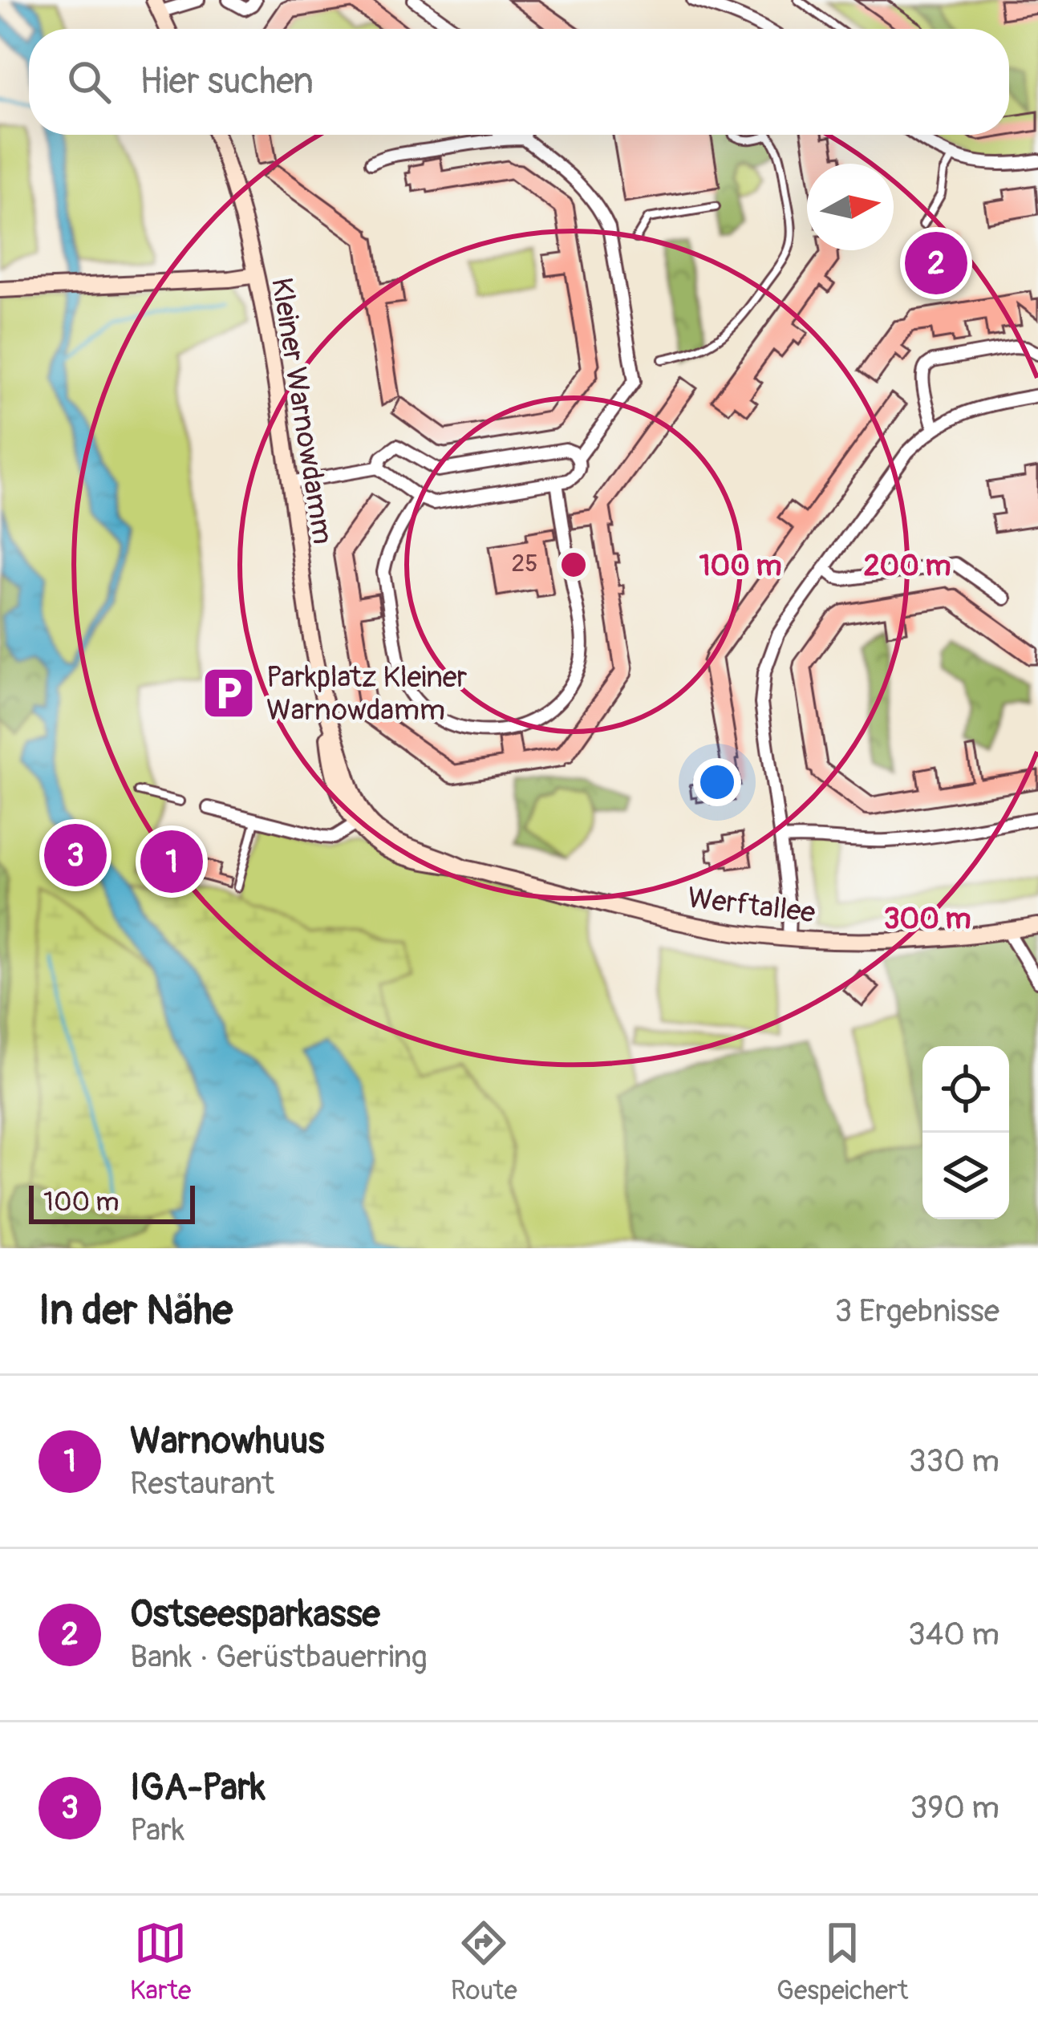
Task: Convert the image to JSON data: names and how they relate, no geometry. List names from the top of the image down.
{
  "streets": {
    "street": ["Kleiner Warnowdamm", "Werftallee"]
  },
  "crossings": [
    ["Kleiner Warnowdamm", "Werftallee"]
  ],
  "places": {
    "parking": ["Parkplatz Kleiner Warnowdamm"]
  },
  "house_numbers": ["25"],
  "scale_bar": "100 m",
  "north": "right",
  "page": {
    "search": "Hier suchen",
    "pins": ["2", "3", "1"],
    "scale": "100 m",
    "heading": ["In der Nähe", "3 Ergebnisse"],
    "list": [
      {
        "mark": "1",
        "name": "Warnowhuus",
        "note": "Restaurant",
        "value": "330 m"
      },
      {
        "mark": "2",
        "name": "Ostseesparkasse",
        "note": "Bank · Gerüstbauerring",
        "value": "340 m"
      },
      {
        "mark": "3",
        "name": "IGA-Park",
        "note": "Park",
        "value": "390 m"
      }
    ],
    "nav": ["Karte", "Route", "Gespeichert"]
  },
  "rings": ["100 m", "200 m", "300 m"]
}
